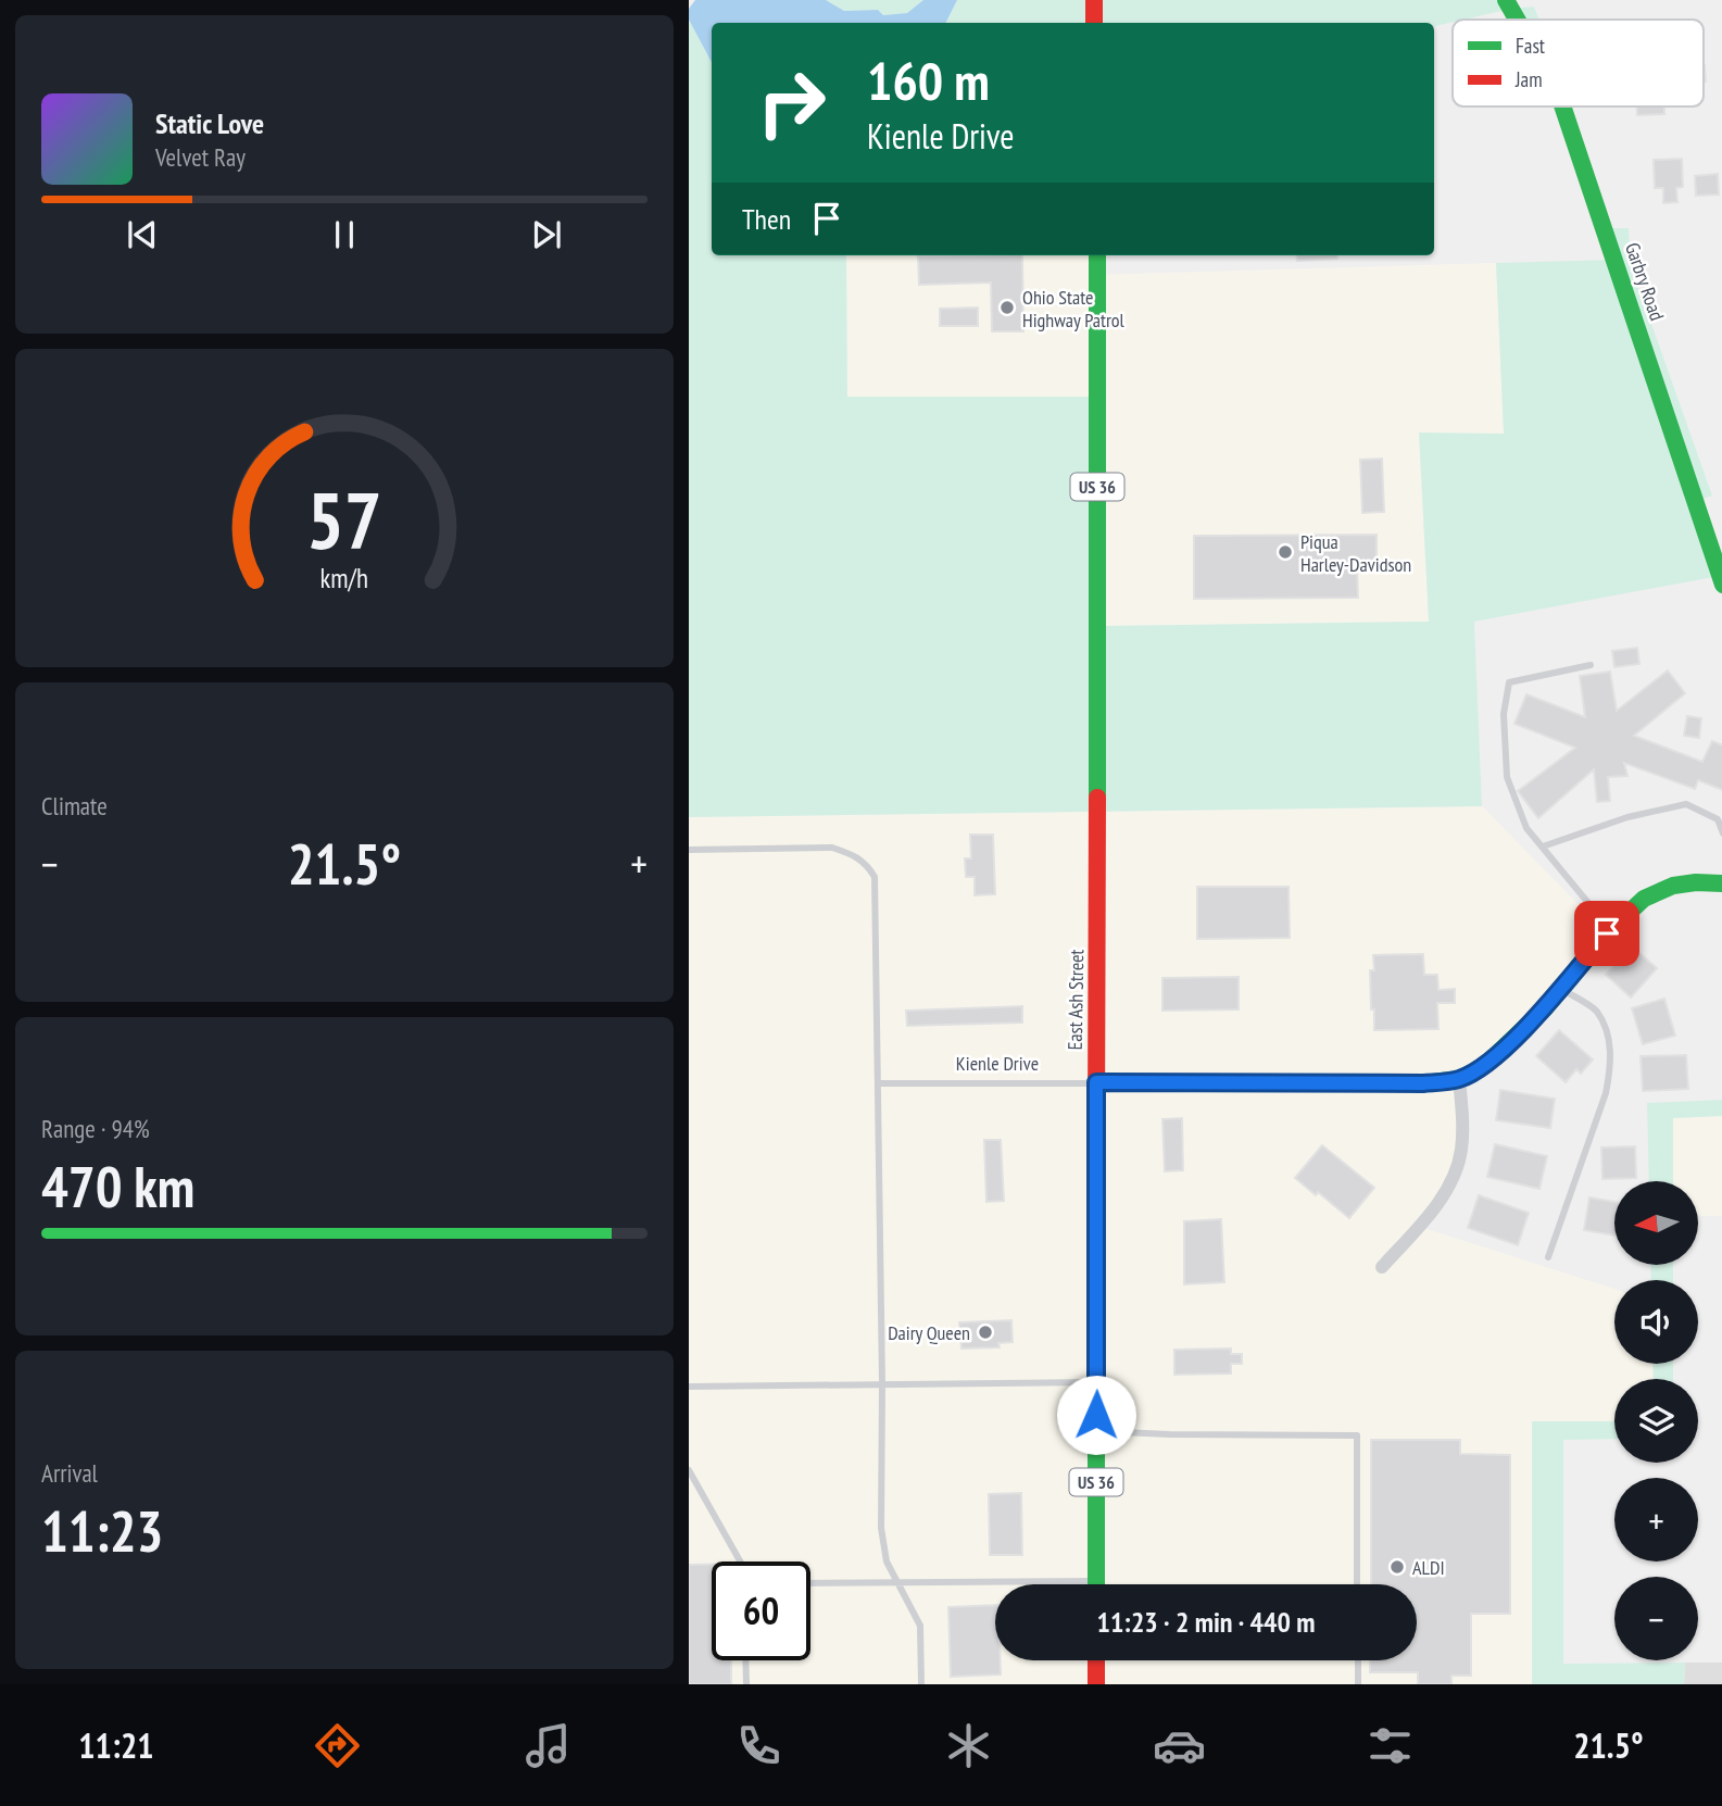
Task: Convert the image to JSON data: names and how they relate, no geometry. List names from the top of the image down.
{
  "streets": {
    "main road": [
      "Garbry Road",
      "US 36",
      "East Ash Street",
      "Kienle Drive"
    ]
  },
  "crossings": [
    ["East Ash Street", "Kienle Drive"]
  ],
  "places": [
    "Ohio State Highway Patrol",
    "Piqua Harley-Davidson",
    "Dairy Queen",
    "ALDI"
  ],
  "legend": ["Fast", "Jam"],
  "north": "left",
  "page": {
    "turn": ["160 m", "Kienle Drive"],
    "song": ["Static Love", "Velvet Ray"],
    "then": "Then",
    "tile": [
      "Climate",
      ["Range · 94%", "470 km"],
      ["Arrival", "11:23"]
    ],
    "heat": ["−", "21.5°", "+"],
    "map_buttons": ["+", "−"],
    "limit": "60",
    "trip": "11:23 · 2 min · 440 m",
    "tabs": ["11:21", "21.5°"],
    "gauge": ["57", "km/h"]
  }
}
